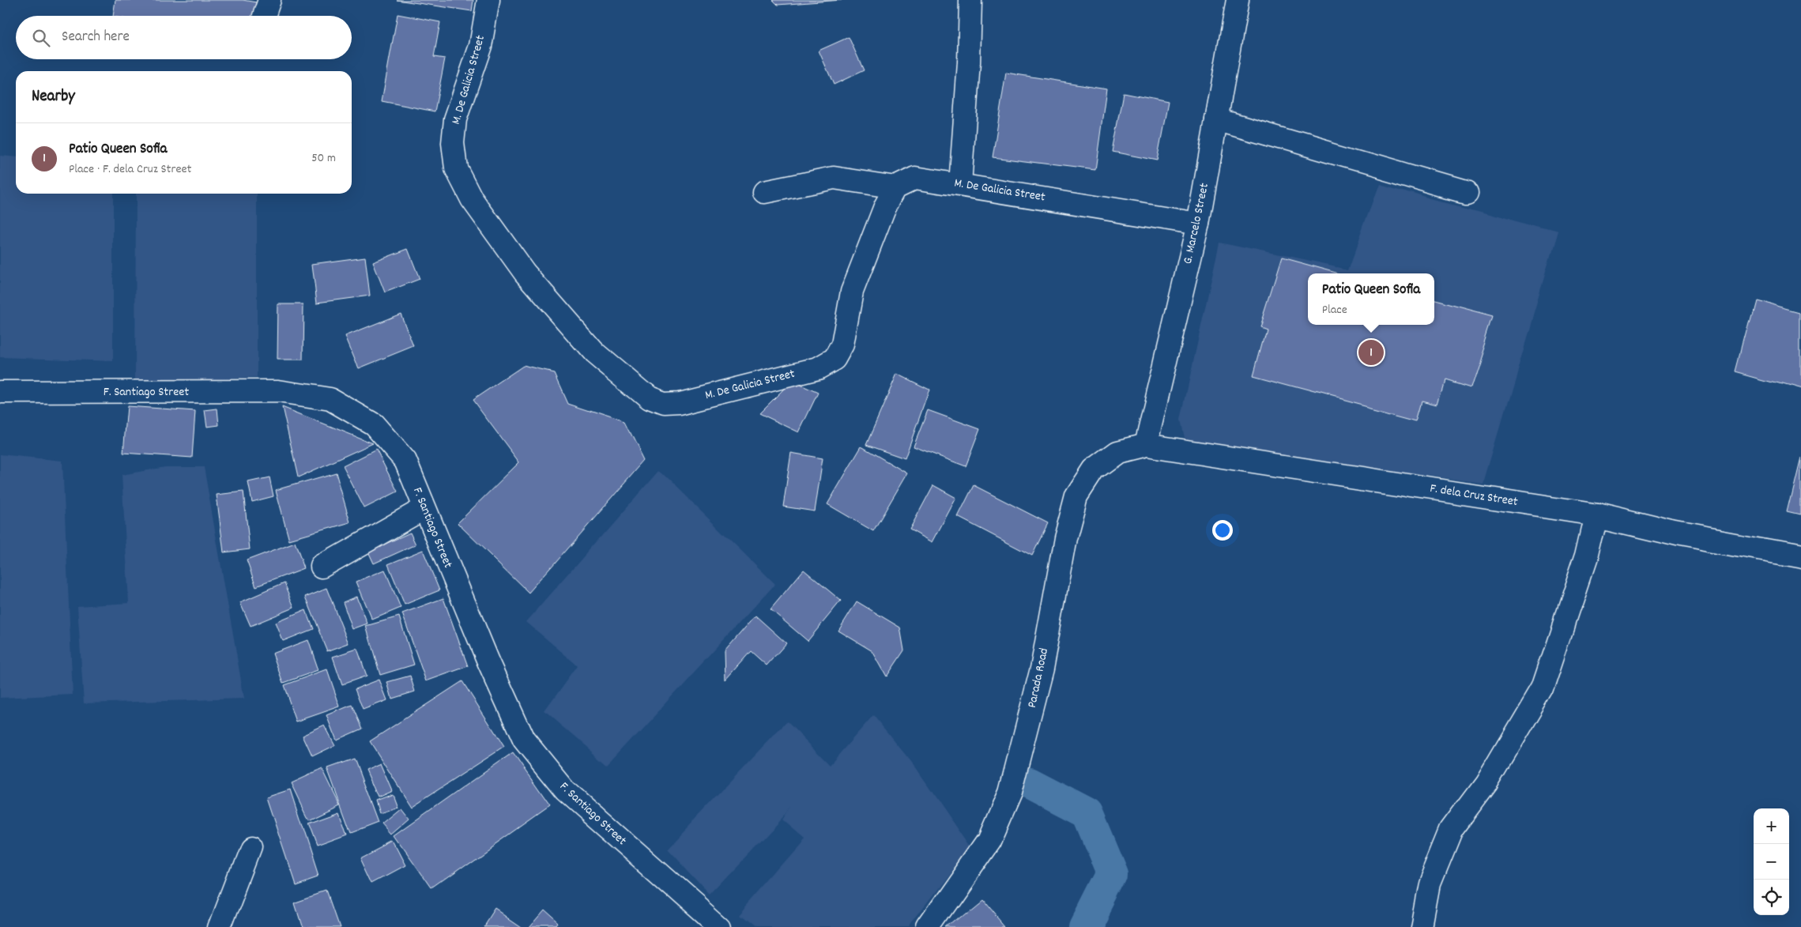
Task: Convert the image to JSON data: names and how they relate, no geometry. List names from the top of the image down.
{
  "streets": {
    "street": [
      "M. De Galicia Street",
      "G. Marcelo Street",
      "F. Santiago Street",
      "F. dela Cruz Street",
      "Parada Road"
    ]
  },
  "crossings": [
    ["M. De Galicia Street", "G. Marcelo Street"],
    ["G. Marcelo Street", "F. dela Cruz Street"],
    ["G. Marcelo Street", "Parada Road"],
    ["F. dela Cruz Street", "Parada Road"]
  ],
  "page": {
    "search": "Search here",
    "heading": "Nearby",
    "list": [
      {
        "mark": "1",
        "name": "Patio Queen Sofia",
        "note": "Place · F. dela Cruz Street",
        "value": "50 m"
      }
    ],
    "popup": ["Patio Queen Sofia", "Place"],
    "pins": "1",
    "map_buttons": ["+", "−"]
  }
}
